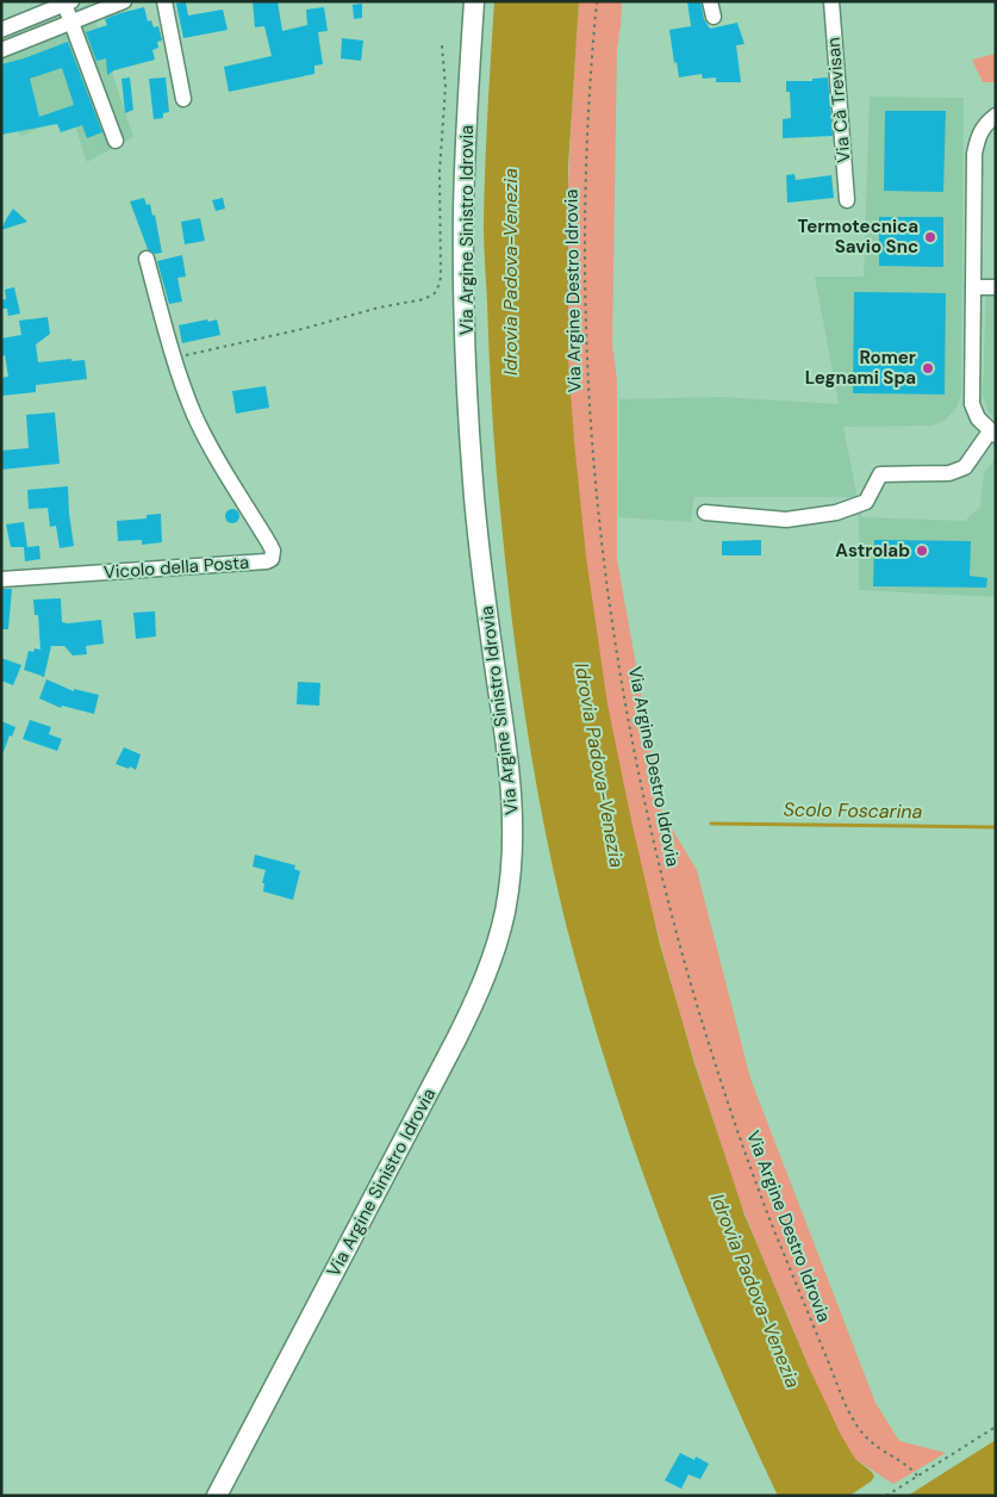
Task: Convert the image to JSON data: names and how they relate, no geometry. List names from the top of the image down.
{
  "streets": {
    "main road": ["Via Argine Sinistro Idrovia"],
    "street": ["Via Cà Trevisan", "Vicolo della Posta"],
    "path": ["Via Argine Destro Idrovia"]
  },
  "water": ["Idrovia Padova-Venezia", "Scolo Foscarina"],
  "places": ["Termotecnica Savio Snc", "Romer Legnami Spa", "Astrolab"]
}
